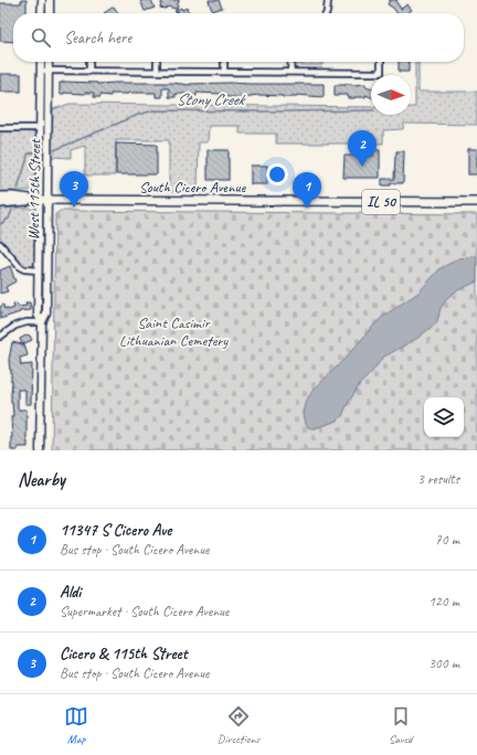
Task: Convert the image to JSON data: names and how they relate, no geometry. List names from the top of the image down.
{
  "streets": {
    "main road": ["South Cicero Avenue", "IL 50"],
    "street": ["West 115th Street"]
  },
  "crossings": [
    ["South Cicero Avenue", "West 115th Street"],
    ["South Cicero Avenue", "IL 50"],
    ["West 115th Street", "IL 50"]
  ],
  "water": ["Stony Creek"],
  "parks": ["Saint Casimir Lithuanian Cemetery"],
  "north": "right",
  "page": {
    "search": "Search here",
    "pins": ["2", "3", "1"],
    "heading": ["Nearby", "3 results"],
    "list": [
      {
        "mark": "1",
        "name": "11347 S Cicero Ave",
        "note": "Bus stop · South Cicero Avenue",
        "value": "70 m"
      },
      {
        "mark": "2",
        "name": "Aldi",
        "note": "Supermarket · South Cicero Avenue",
        "value": "120 m"
      },
      {
        "mark": "3",
        "name": "Cicero & 115th Street",
        "note": "Bus stop · South Cicero Avenue",
        "value": "300 m"
      }
    ],
    "nav": ["Map", "Directions", "Saved"]
  }
}
